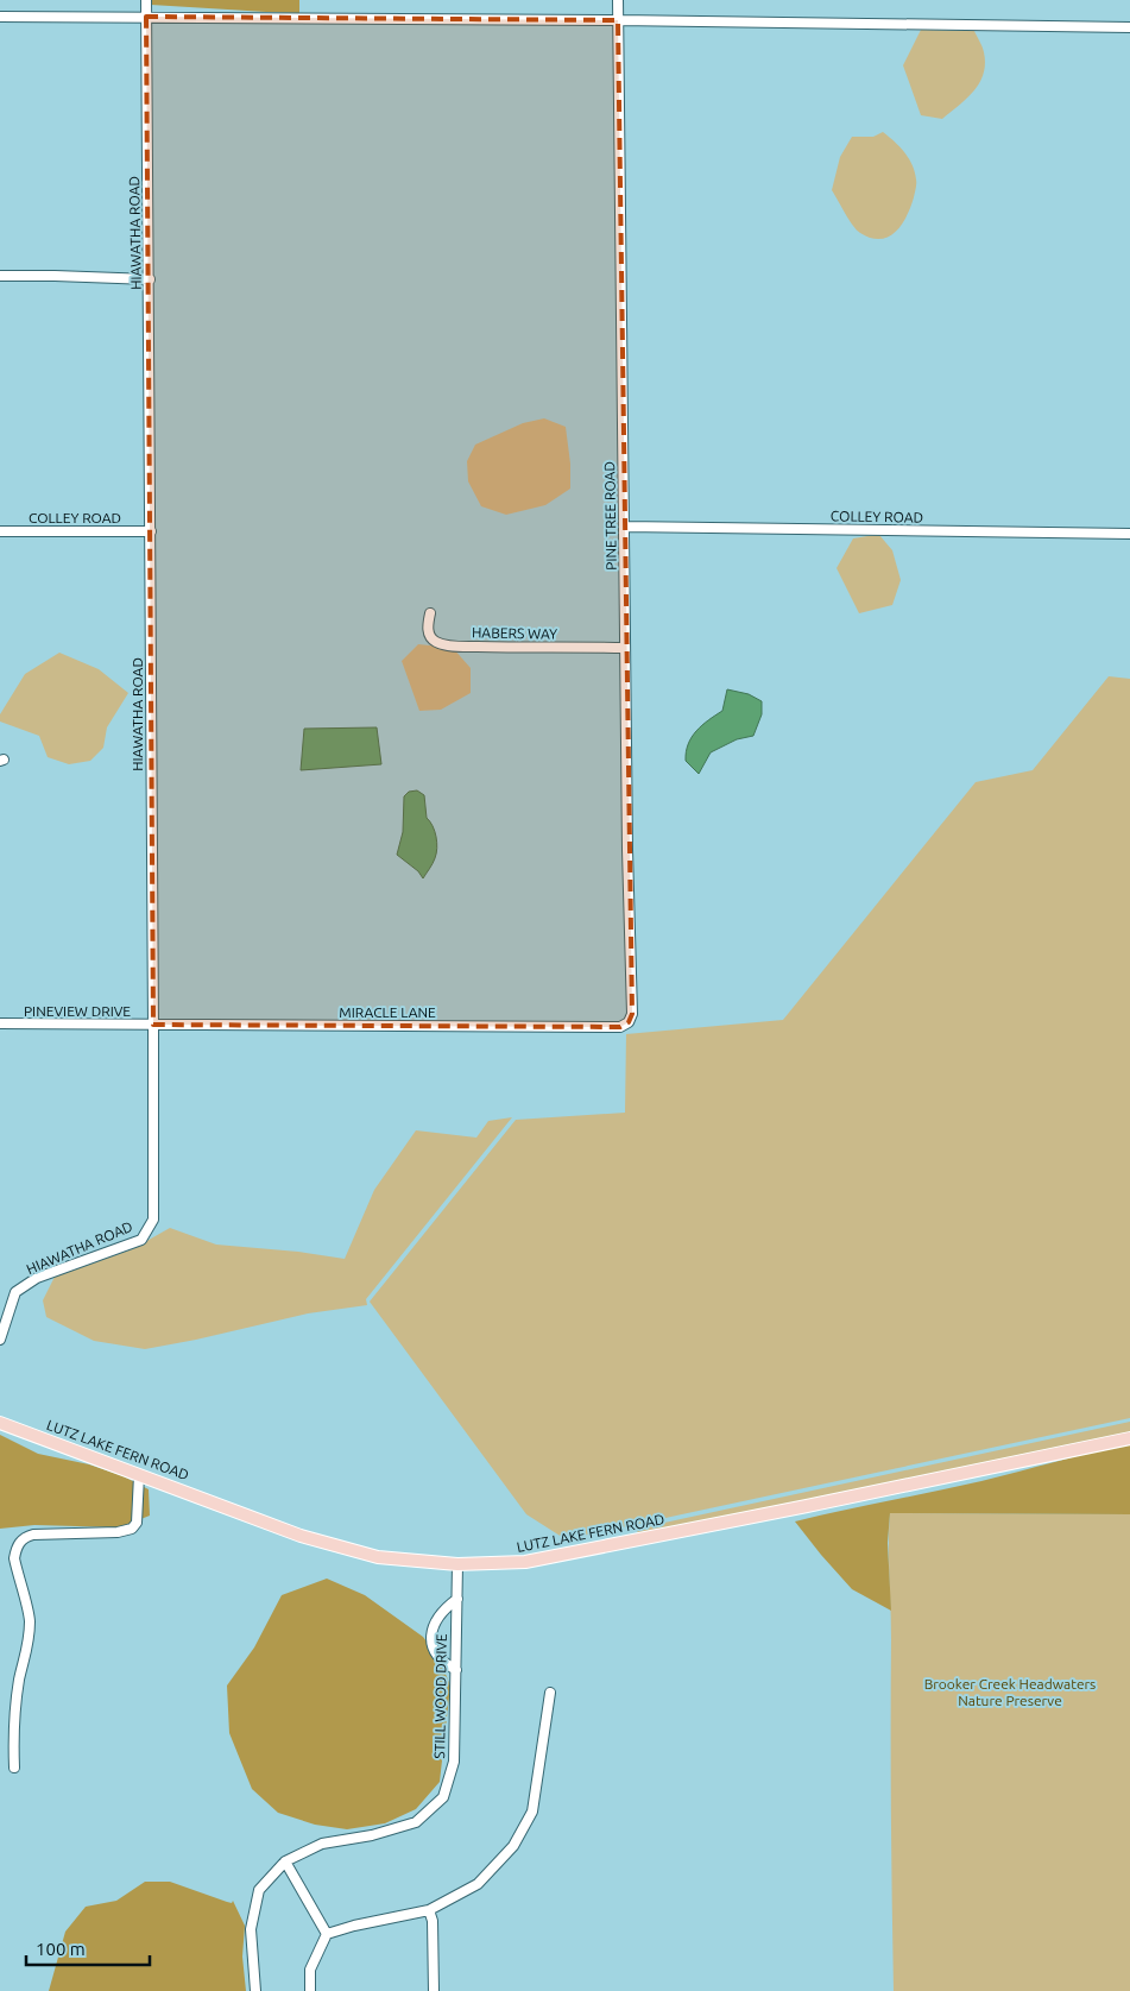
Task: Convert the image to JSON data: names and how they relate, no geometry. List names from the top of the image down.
{
  "streets": {
    "main road": ["LUTZ LAKE FERN ROAD"],
    "street": [
      "HIAWATHA ROAD",
      "PINE TREE ROAD",
      "COLLEY ROAD",
      "HABERS WAY",
      "PINEVIEW DRIVE",
      "MIRACLE LANE",
      "STILL WOOD DRIVE"
    ]
  },
  "crossings": [
    ["HIAWATHA ROAD", "COLLEY ROAD"],
    ["HIAWATHA ROAD", "PINEVIEW DRIVE"],
    ["HIAWATHA ROAD", "MIRACLE LANE"],
    ["PINE TREE ROAD", "COLLEY ROAD"],
    ["PINE TREE ROAD", "HABERS WAY"],
    ["PINE TREE ROAD", "MIRACLE LANE"],
    ["PINEVIEW DRIVE", "MIRACLE LANE"],
    ["LUTZ LAKE FERN ROAD", "STILL WOOD DRIVE"]
  ],
  "parks": ["Brooker Creek Headwaters Nature Preserve"],
  "scale_bar": "100 m"
}
